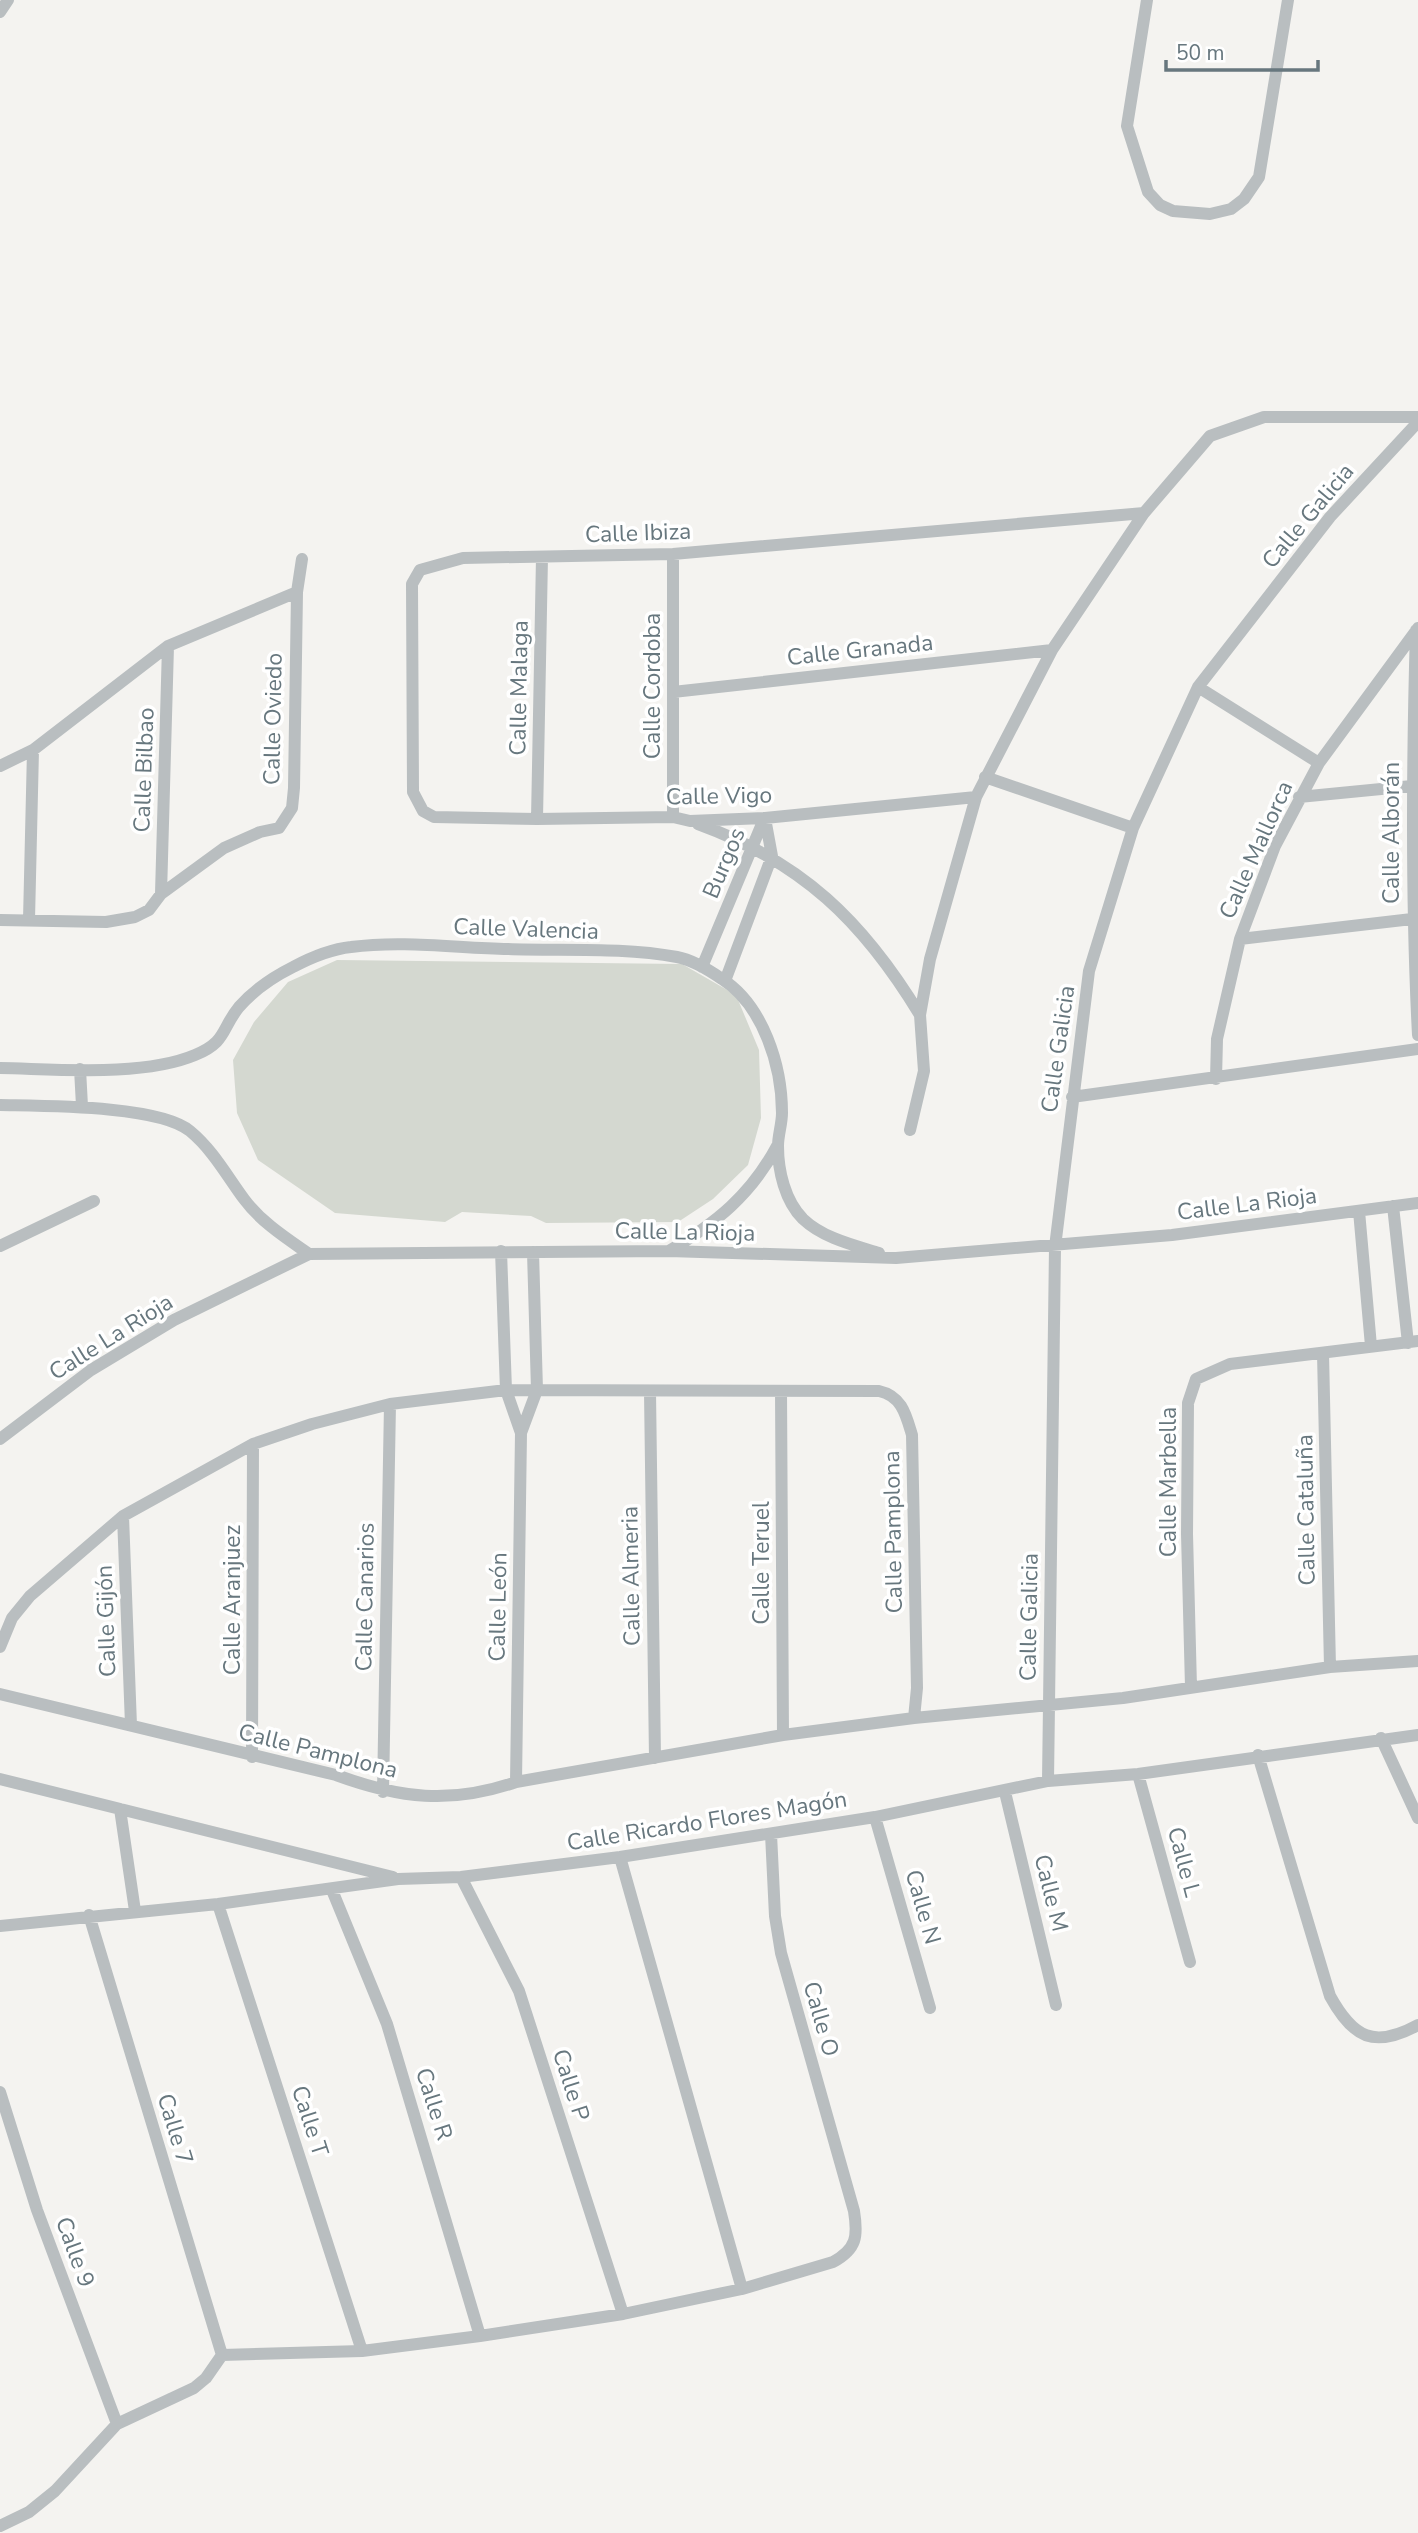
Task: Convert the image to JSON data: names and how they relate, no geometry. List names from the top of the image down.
{
  "streets": {
    "street": [
      "Calle Galicia",
      "Calle Ibiza",
      "Calle Granada",
      "Calle Cordoba",
      "Calle Malaga",
      "Calle Oviedo",
      "Calle Bilbao",
      "Calle Vigo",
      "Calle Alborán",
      "Calle Mallorca",
      "Burgos",
      "Calle Valencia",
      "Calle La Rioja",
      "Calle Marbella",
      "Calle Cataluña",
      "Calle Pamplona",
      "Calle Teruel",
      "Calle Almeria",
      "Calle Canarios",
      "Calle Aranjuez",
      "Calle León",
      "Calle Gijón",
      "Calle Ricardo Flores Magón",
      "Calle L",
      "Calle M",
      "Calle N",
      "Calle O",
      "Calle P",
      "Calle R",
      "Calle T",
      "Calle 7",
      "Calle 9"
    ]
  },
  "crossings": [
    ["Calle Galicia", "Calle La Rioja"],
    ["Calle Galicia", "Calle Ricardo Flores Magón"],
    ["Calle Ibiza", "Calle Cordoba"],
    ["Calle Ibiza", "Calle Malaga"],
    ["Calle Ibiza", "Calle Vigo"],
    ["Calle Granada", "Calle Cordoba"],
    ["Calle Cordoba", "Calle Vigo"],
    ["Calle Malaga", "Calle Vigo"],
    ["Calle Oviedo", "Calle Bilbao"],
    ["Calle Vigo", "Burgos"],
    ["Calle Alborán", "Calle Mallorca"],
    ["Burgos", "Calle Valencia"],
    ["Calle Valencia", "Calle La Rioja"],
    ["Calle La Rioja", "Calle León"],
    ["Calle Marbella", "Calle Cataluña"],
    ["Calle Pamplona", "Calle Teruel"],
    ["Calle Pamplona", "Calle Almeria"],
    ["Calle Pamplona", "Calle Canarios"],
    ["Calle Pamplona", "Calle Aranjuez"],
    ["Calle Pamplona", "Calle León"],
    ["Calle Pamplona", "Calle Gijón"],
    ["Calle Ricardo Flores Magón", "Calle L"],
    ["Calle Ricardo Flores Magón", "Calle M"],
    ["Calle Ricardo Flores Magón", "Calle N"],
    ["Calle Ricardo Flores Magón", "Calle O"],
    ["Calle Ricardo Flores Magón", "Calle P"],
    ["Calle Ricardo Flores Magón", "Calle R"],
    ["Calle Ricardo Flores Magón", "Calle T"],
    ["Calle Ricardo Flores Magón", "Calle 7"],
    ["Calle O", "Calle P"],
    ["Calle O", "Calle R"],
    ["Calle O", "Calle T"],
    ["Calle O", "Calle 7"]
  ],
  "scale_bar": "50 m"
}
